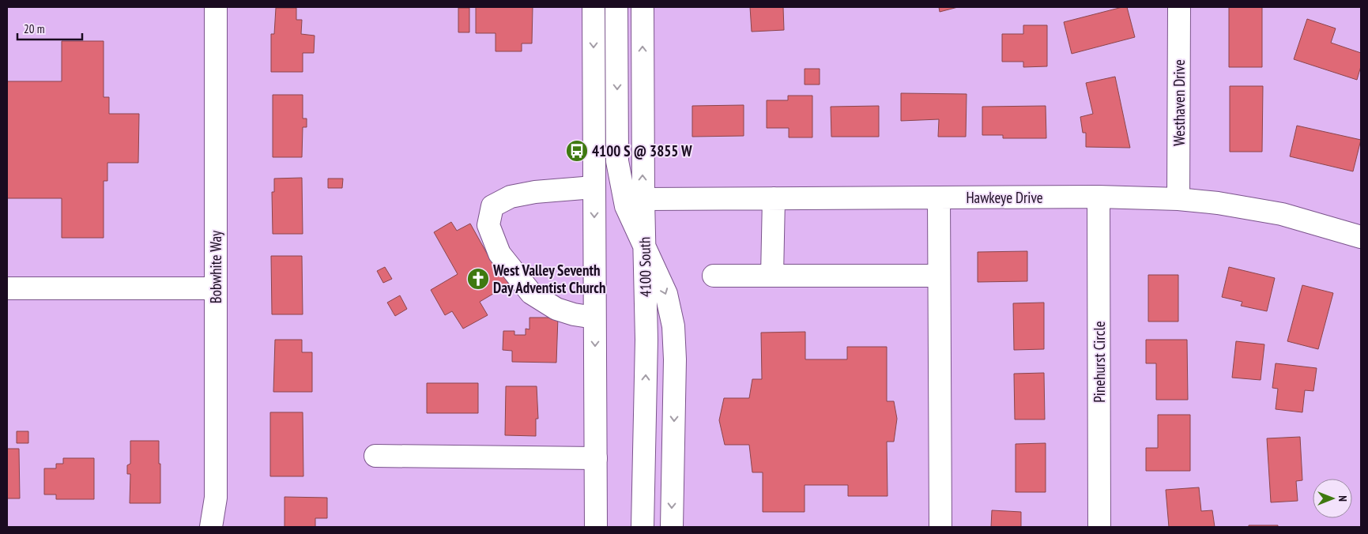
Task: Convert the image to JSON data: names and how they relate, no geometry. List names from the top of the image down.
{
  "streets": {
    "street": [
      "Westhaven Drive",
      "Hawkeye Drive",
      "Bobwhite Way",
      "4100 South",
      "Pinehurst Circle"
    ]
  },
  "crossings": [
    ["Westhaven Drive", "Hawkeye Drive"],
    ["Hawkeye Drive", "4100 South"],
    ["Hawkeye Drive", "Pinehurst Circle"]
  ],
  "places": {
    "bus stop": ["4100 S @ 3855 W"],
    "church": ["West Valley Seventh Day Adventist Church"]
  },
  "scale_bar": "20 m",
  "north": "right"
}
